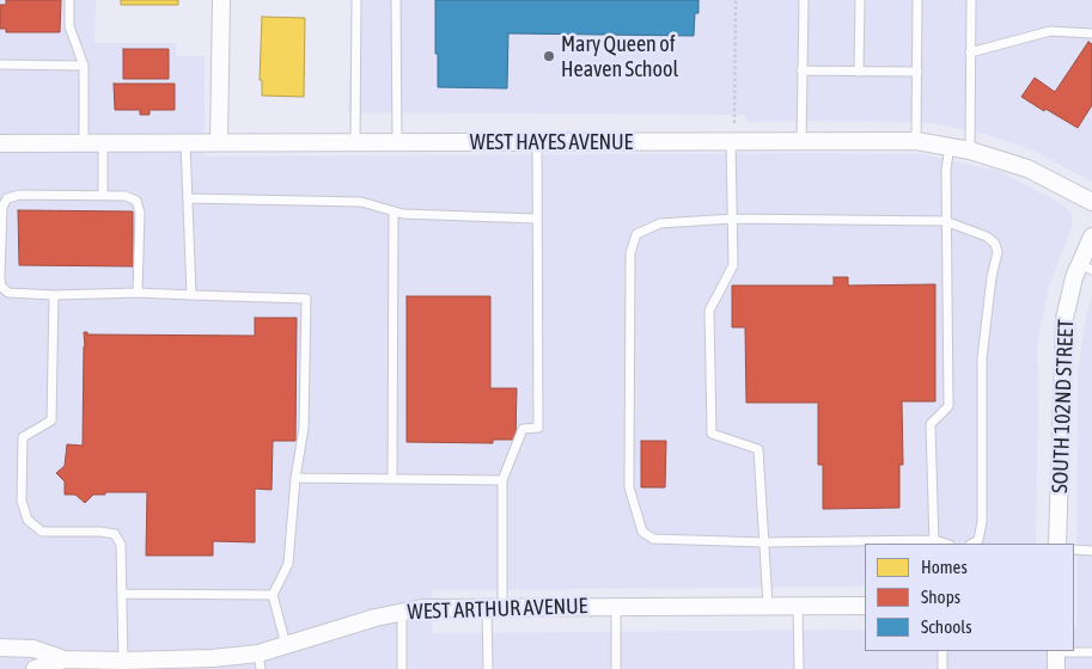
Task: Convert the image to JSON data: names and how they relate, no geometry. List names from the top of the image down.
{
  "streets": {
    "street": ["WEST HAYES AVENUE", "SOUTH 102ND STREET", "WEST ARTHUR AVENUE"]
  },
  "places": ["Mary Queen of Heaven School"],
  "legend": ["Homes", "Shops", "Schools"]
}
